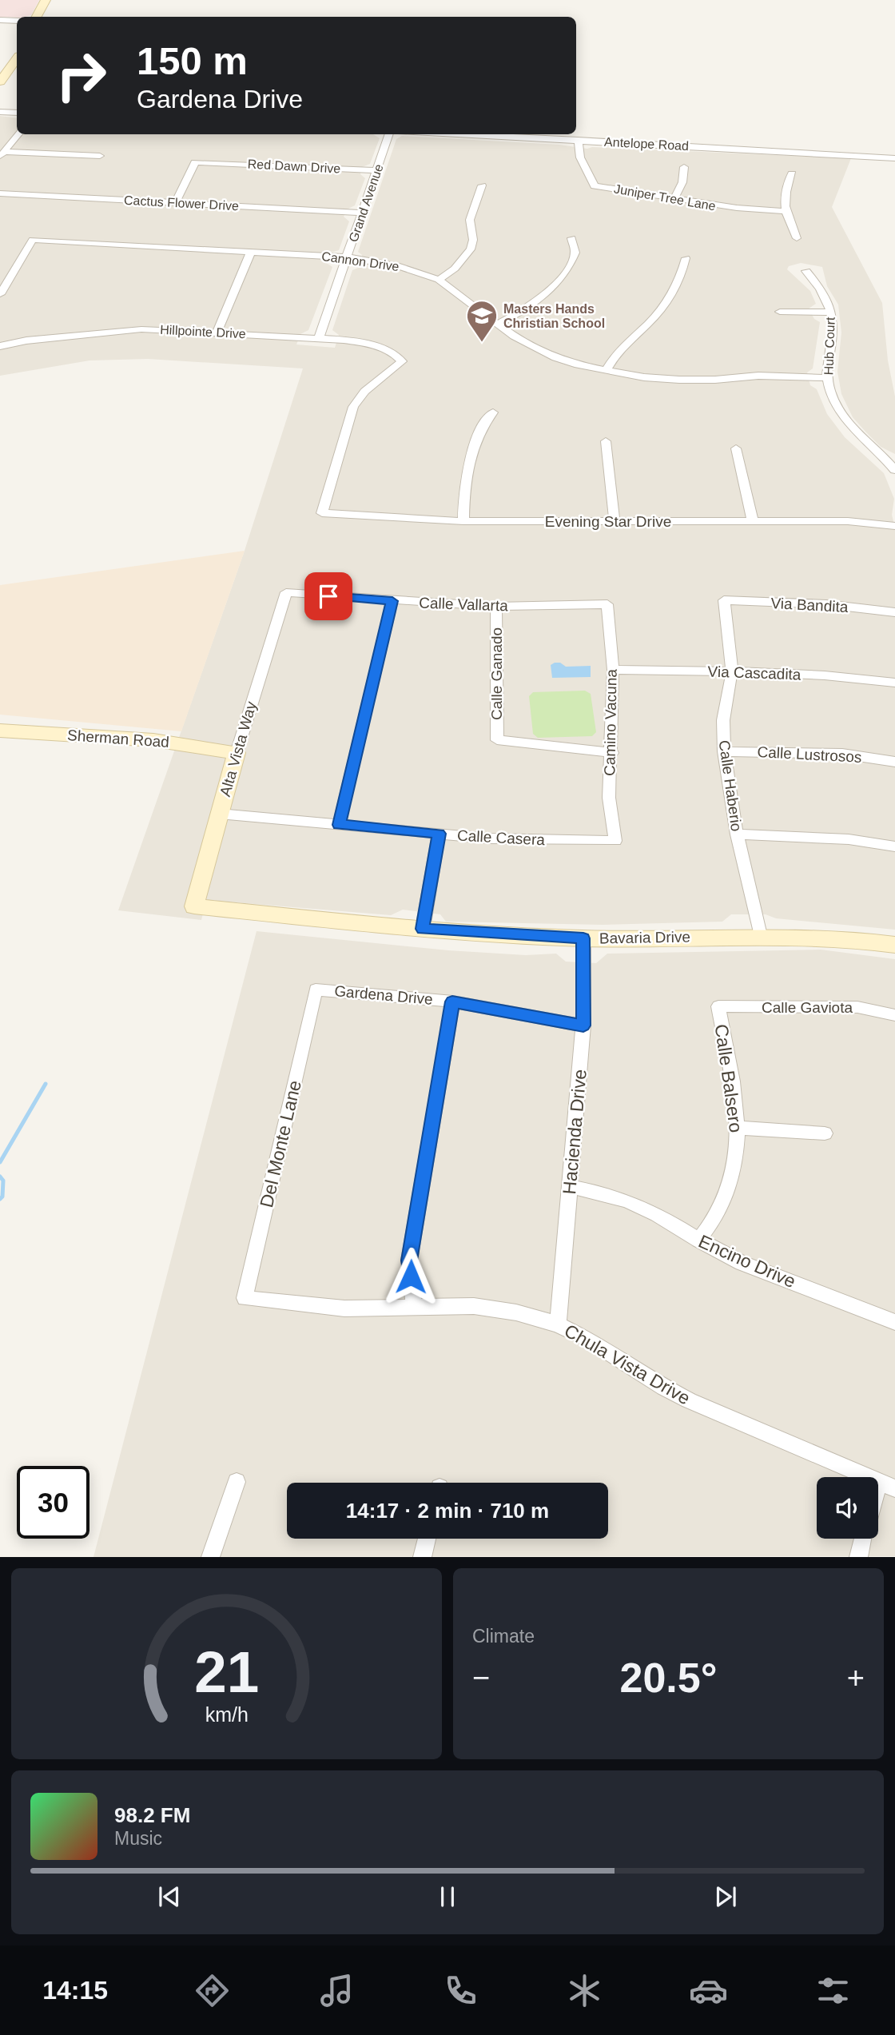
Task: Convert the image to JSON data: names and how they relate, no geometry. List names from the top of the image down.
{
  "streets": {
    "street": [
      "Antelope Road",
      "Red Dawn Drive",
      "Juniper Tree Lane",
      "Cactus Flower Drive",
      "Grand Avenue",
      "Cannon Drive",
      "Hillpointe Drive",
      "Hub Court",
      "Evening Star Drive",
      "Calle Vallarta",
      "Via Bandita",
      "Via Cascadita",
      "Calle Ganado",
      "Camino Vacuna",
      "Sherman Road",
      "Alta Vista Way",
      "Calle Lustrosos",
      "Calle Haberio",
      "Calle Casera",
      "Bavaria Drive",
      "Gardena Drive",
      "Calle Gaviota",
      "Calle Balsero",
      "Hacienda Drive",
      "Del Monte Lane",
      "Encino Drive",
      "Chula Vista Drive"
    ]
  },
  "crossings": [
    ["Antelope Road", "Juniper Tree Lane"],
    ["Red Dawn Drive", "Cactus Flower Drive"],
    ["Red Dawn Drive", "Grand Avenue"],
    ["Cactus Flower Drive", "Grand Avenue"],
    ["Grand Avenue", "Cannon Drive"],
    ["Grand Avenue", "Hillpointe Drive"],
    ["Cannon Drive", "Hub Court"],
    ["Hillpointe Drive", "Evening Star Drive"],
    ["Calle Vallarta", "Calle Ganado"],
    ["Calle Vallarta", "Camino Vacuna"],
    ["Calle Vallarta", "Alta Vista Way"],
    ["Via Bandita", "Calle Haberio"],
    ["Via Cascadita", "Camino Vacuna"],
    ["Via Cascadita", "Calle Haberio"],
    ["Calle Ganado", "Camino Vacuna"],
    ["Camino Vacuna", "Calle Casera"],
    ["Sherman Road", "Alta Vista Way"],
    ["Alta Vista Way", "Calle Casera"],
    ["Alta Vista Way", "Bavaria Drive"],
    ["Calle Lustrosos", "Calle Haberio"],
    ["Calle Haberio", "Bavaria Drive"],
    ["Bavaria Drive", "Hacienda Drive"],
    ["Gardena Drive", "Hacienda Drive"],
    ["Gardena Drive", "Del Monte Lane"],
    ["Calle Gaviota", "Calle Balsero"],
    ["Calle Balsero", "Encino Drive"],
    ["Hacienda Drive", "Encino Drive"],
    ["Hacienda Drive", "Chula Vista Drive"],
    ["Del Monte Lane", "Chula Vista Drive"]
  ],
  "places": {
    "school or university": ["Masters Hands Christian School"]
  },
  "page": {
    "turn": ["150 m", "Gardena Drive"],
    "limit": "30",
    "trip": "14:17 · 2 min · 710 m",
    "tile": "Climate",
    "heat": ["−", "20.5°", "+"],
    "song": ["98.2 FM", "Music"],
    "tabs": "14:15",
    "gauge": ["21", "km/h"]
  }
}
